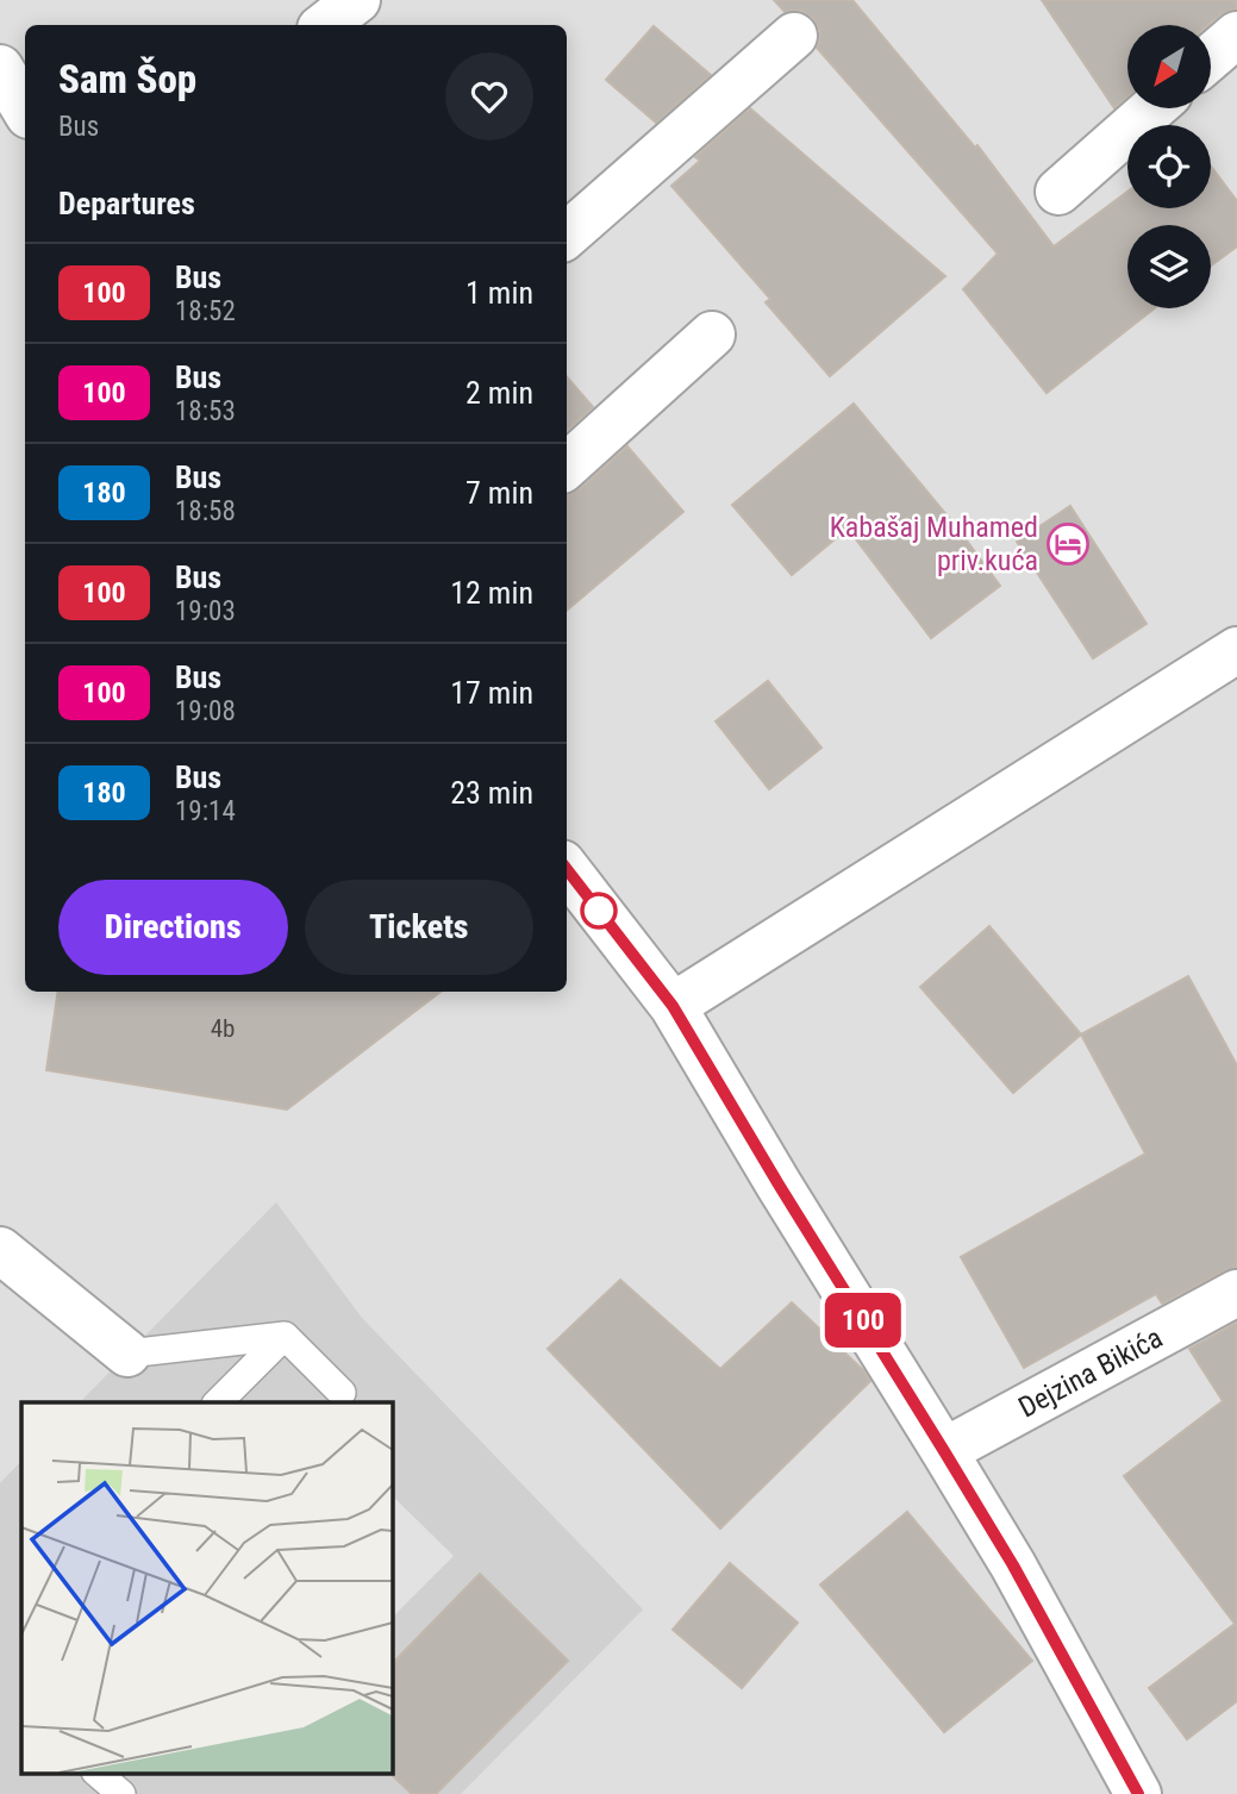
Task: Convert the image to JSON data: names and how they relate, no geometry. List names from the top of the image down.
{
  "streets": {
    "street": ["Dejzina Bikića"]
  },
  "places": {
    "hotel": ["Kabašaj Muhamed priv.kuća"]
  },
  "lines": ["bus line 100"],
  "house_numbers": ["4b"],
  "north": "bottom left",
  "page": {
    "on_map": "100",
    "heading": [
      ["Sam Šop", "Bus"],
      "Departures"
    ],
    "list": [
      {
        "mark": "100",
        "name": "Bus",
        "note": "18:52",
        "value": "1 min"
      },
      {
        "mark": "100",
        "name": "Bus",
        "note": "18:53",
        "value": "2 min"
      },
      {
        "mark": "180",
        "name": "Bus",
        "note": "18:58",
        "value": "7 min"
      },
      {
        "mark": "100",
        "name": "Bus",
        "note": "19:03",
        "value": "12 min"
      },
      {
        "mark": "100",
        "name": "Bus",
        "note": "19:08",
        "value": "17 min"
      },
      {
        "mark": "180",
        "name": "Bus",
        "note": "19:14",
        "value": "23 min"
      }
    ],
    "buttons": ["Directions", "Tickets"]
  }
}
